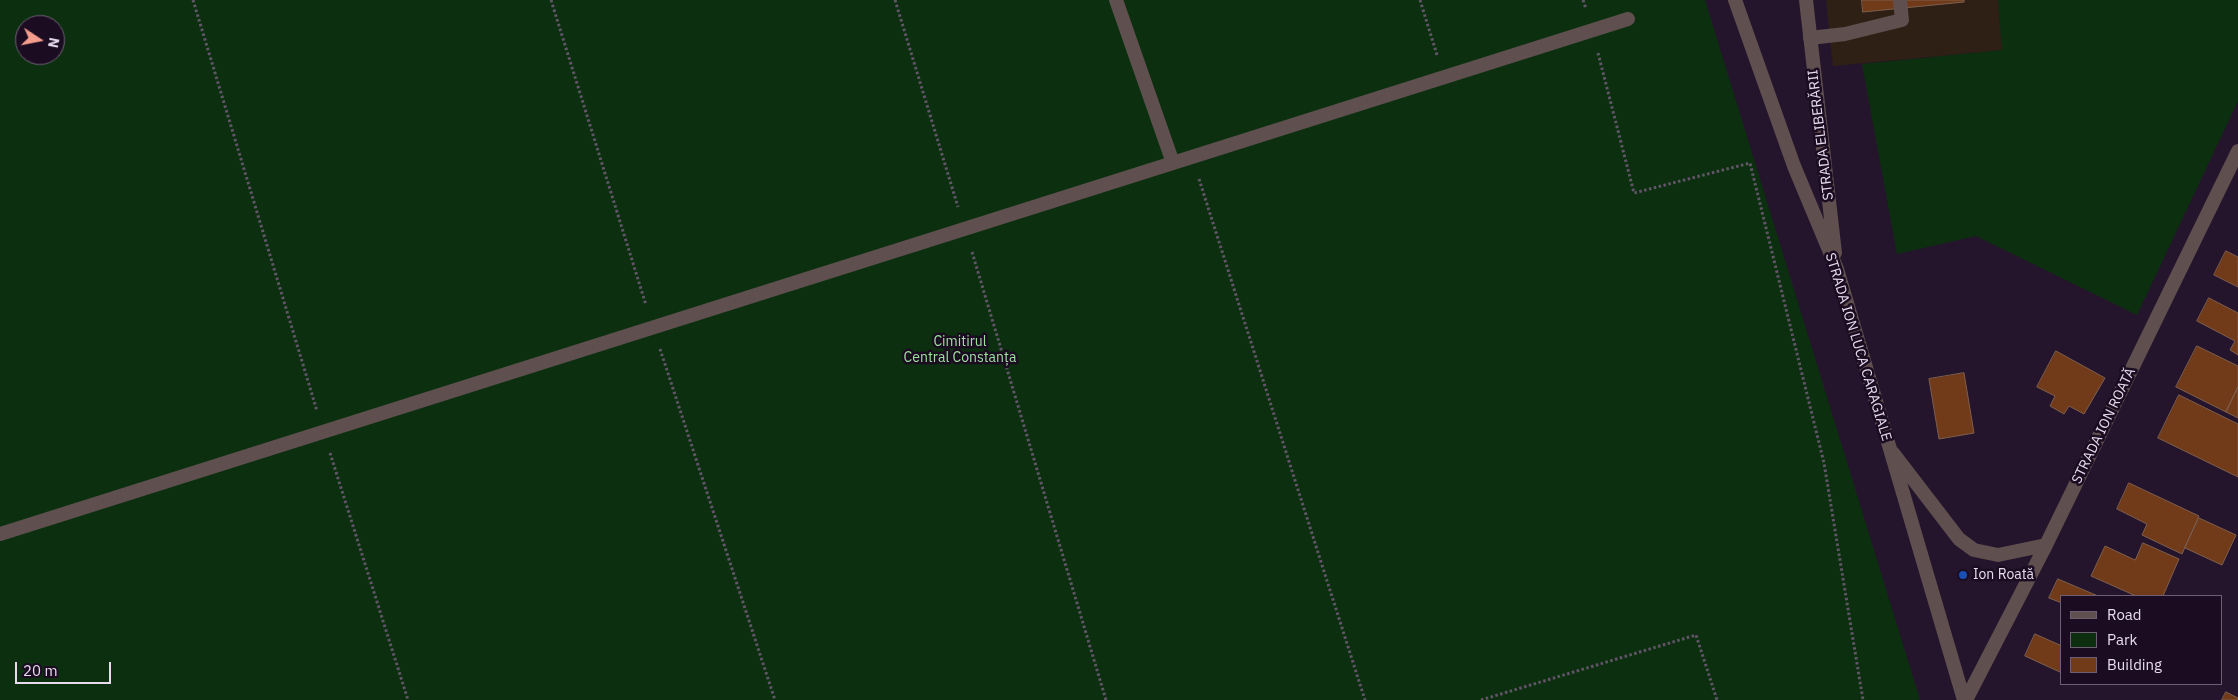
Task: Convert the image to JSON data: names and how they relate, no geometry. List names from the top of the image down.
{
  "streets": {
    "street": ["STRADA ELIBERĂRII", "STRADA ION LUCA CARAGIALE", "STRADA ION ROATĂ"]
  },
  "crossings": [
    ["STRADA ELIBERĂRII", "STRADA ION LUCA CARAGIALE"],
    ["STRADA ION LUCA CARAGIALE", "STRADA ION ROATĂ"]
  ],
  "parks": ["Cimitirul Central Constanța"],
  "places": ["Ion Roată"],
  "legend": ["Road", "Park", "Building"],
  "scale_bar": "20 m",
  "north": "right"
}
